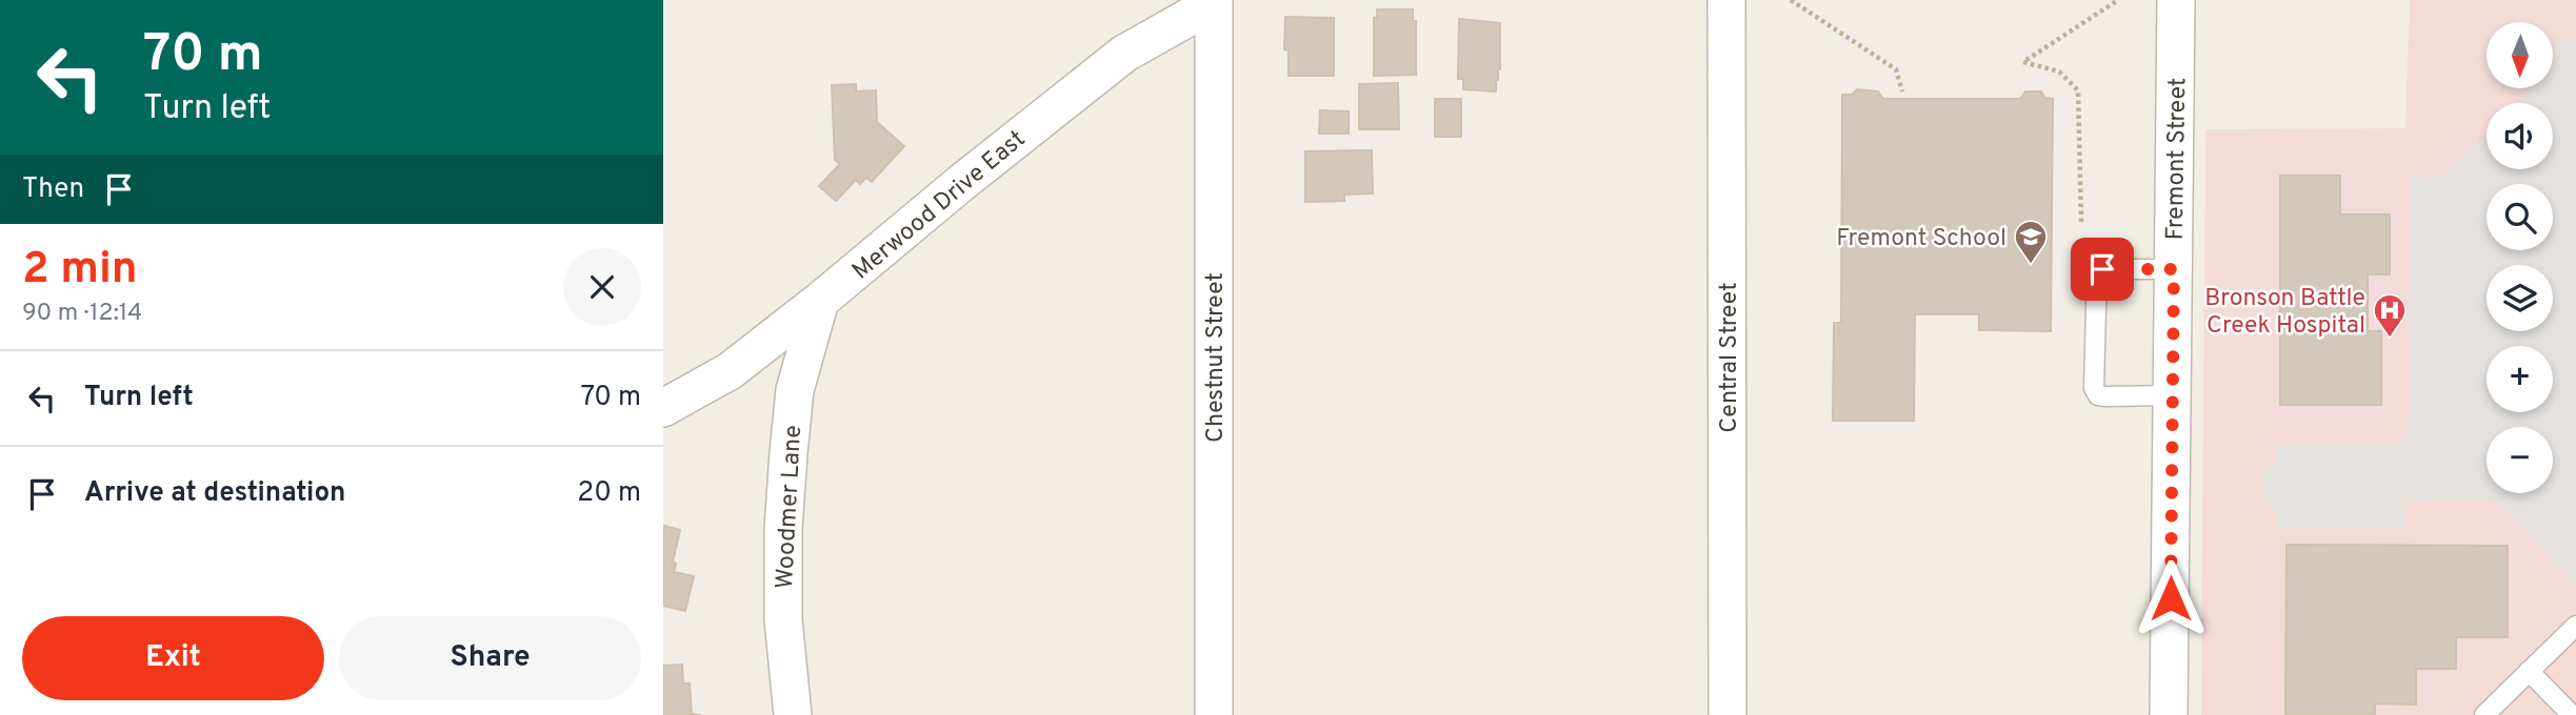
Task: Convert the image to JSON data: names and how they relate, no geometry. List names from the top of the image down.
{
  "streets": {
    "street": [
      "Fremont Street",
      "Merwood Drive East",
      "Chestnut Street",
      "Central Street",
      "Woodmer Lane"
    ]
  },
  "crossings": [
    ["Merwood Drive East", "Chestnut Street"],
    ["Merwood Drive East", "Woodmer Lane"]
  ],
  "places": {
    "school or university": ["Fremont School"],
    "hospital": ["Bronson Battle Creek Hospital"]
  },
  "north": "bottom",
  "page": {
    "turn": ["70 m", "Turn left"],
    "map_buttons": ["+", "−"],
    "then": "Then",
    "heading": ["2 min", "90 m · 12:14"],
    "list": [
      {
        "name": "Turn left",
        "value": "70 m"
      },
      {
        "name": "Arrive at destination",
        "value": "20 m"
      }
    ],
    "buttons": ["Exit", "Share"]
  }
}
